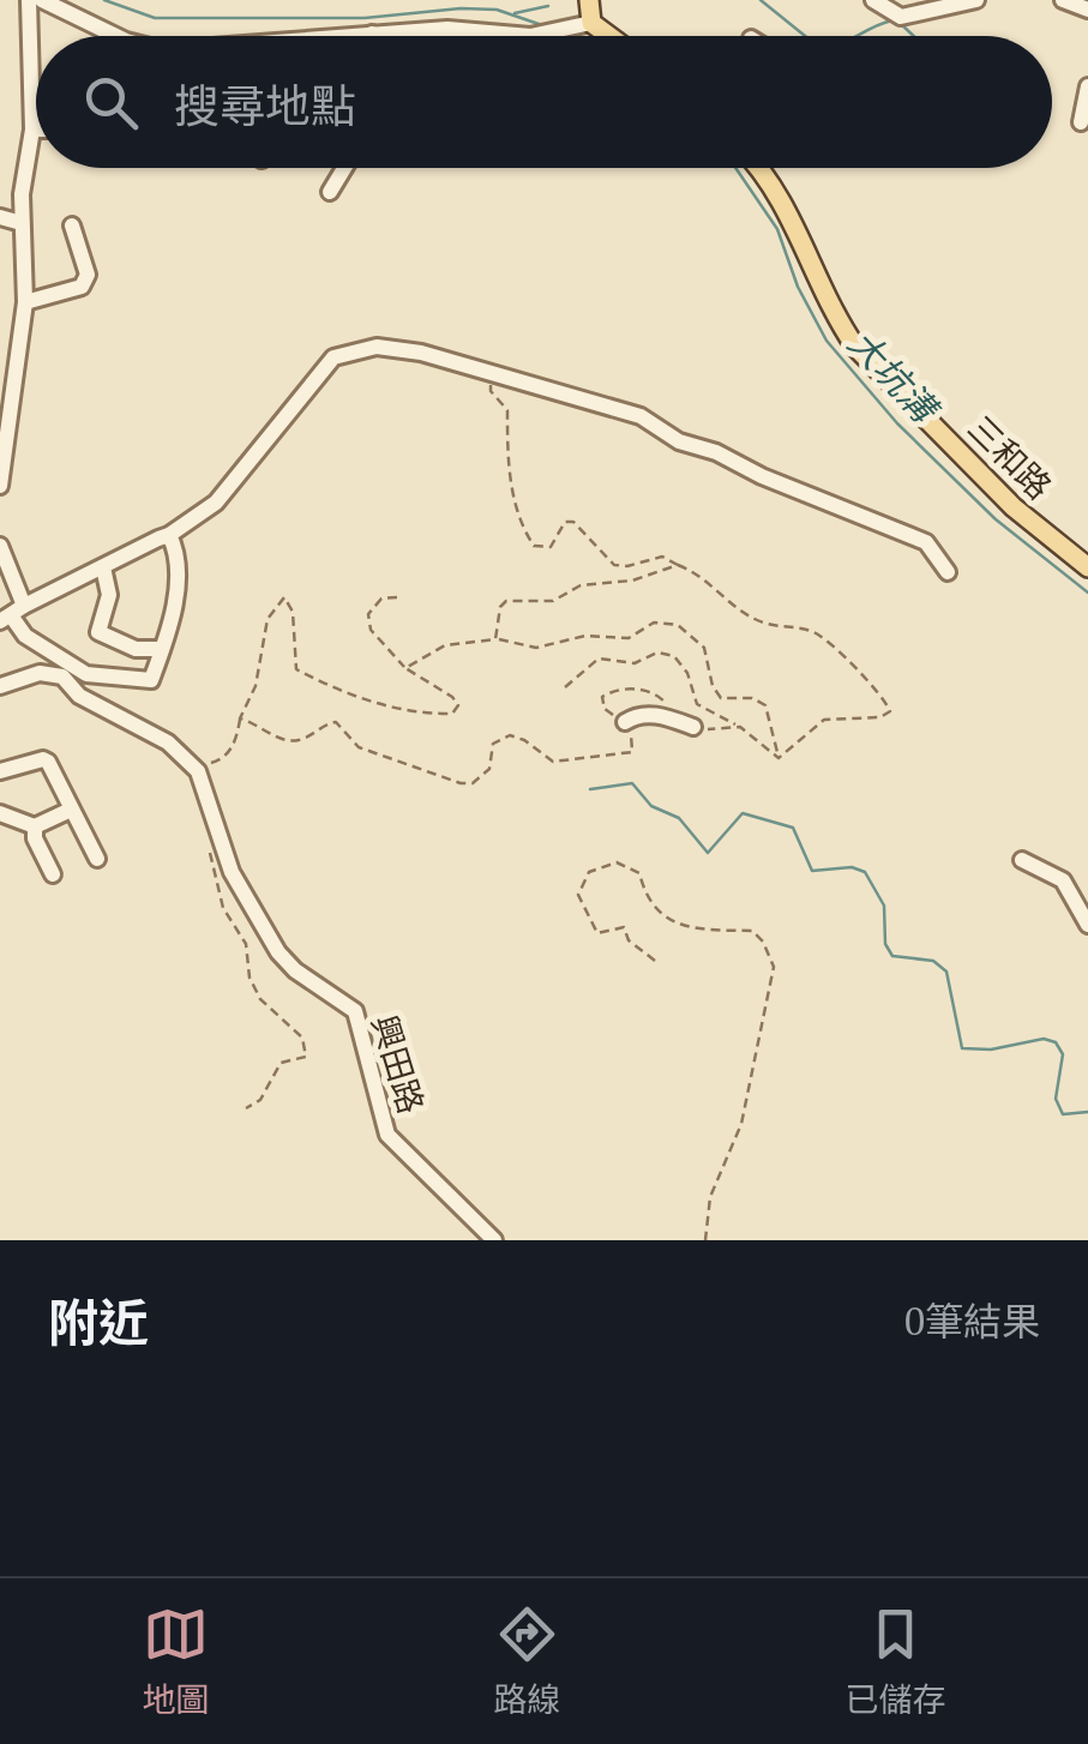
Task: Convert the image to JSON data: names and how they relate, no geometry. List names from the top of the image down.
{
  "streets": {
    "main road": ["三和路"],
    "street": ["興田路"]
  },
  "water": ["大坑溝"],
  "page": {
    "search": "搜尋地點",
    "heading": ["附近", "0筆結果"],
    "nav": ["地圖", "路線", "已儲存"]
  }
}
